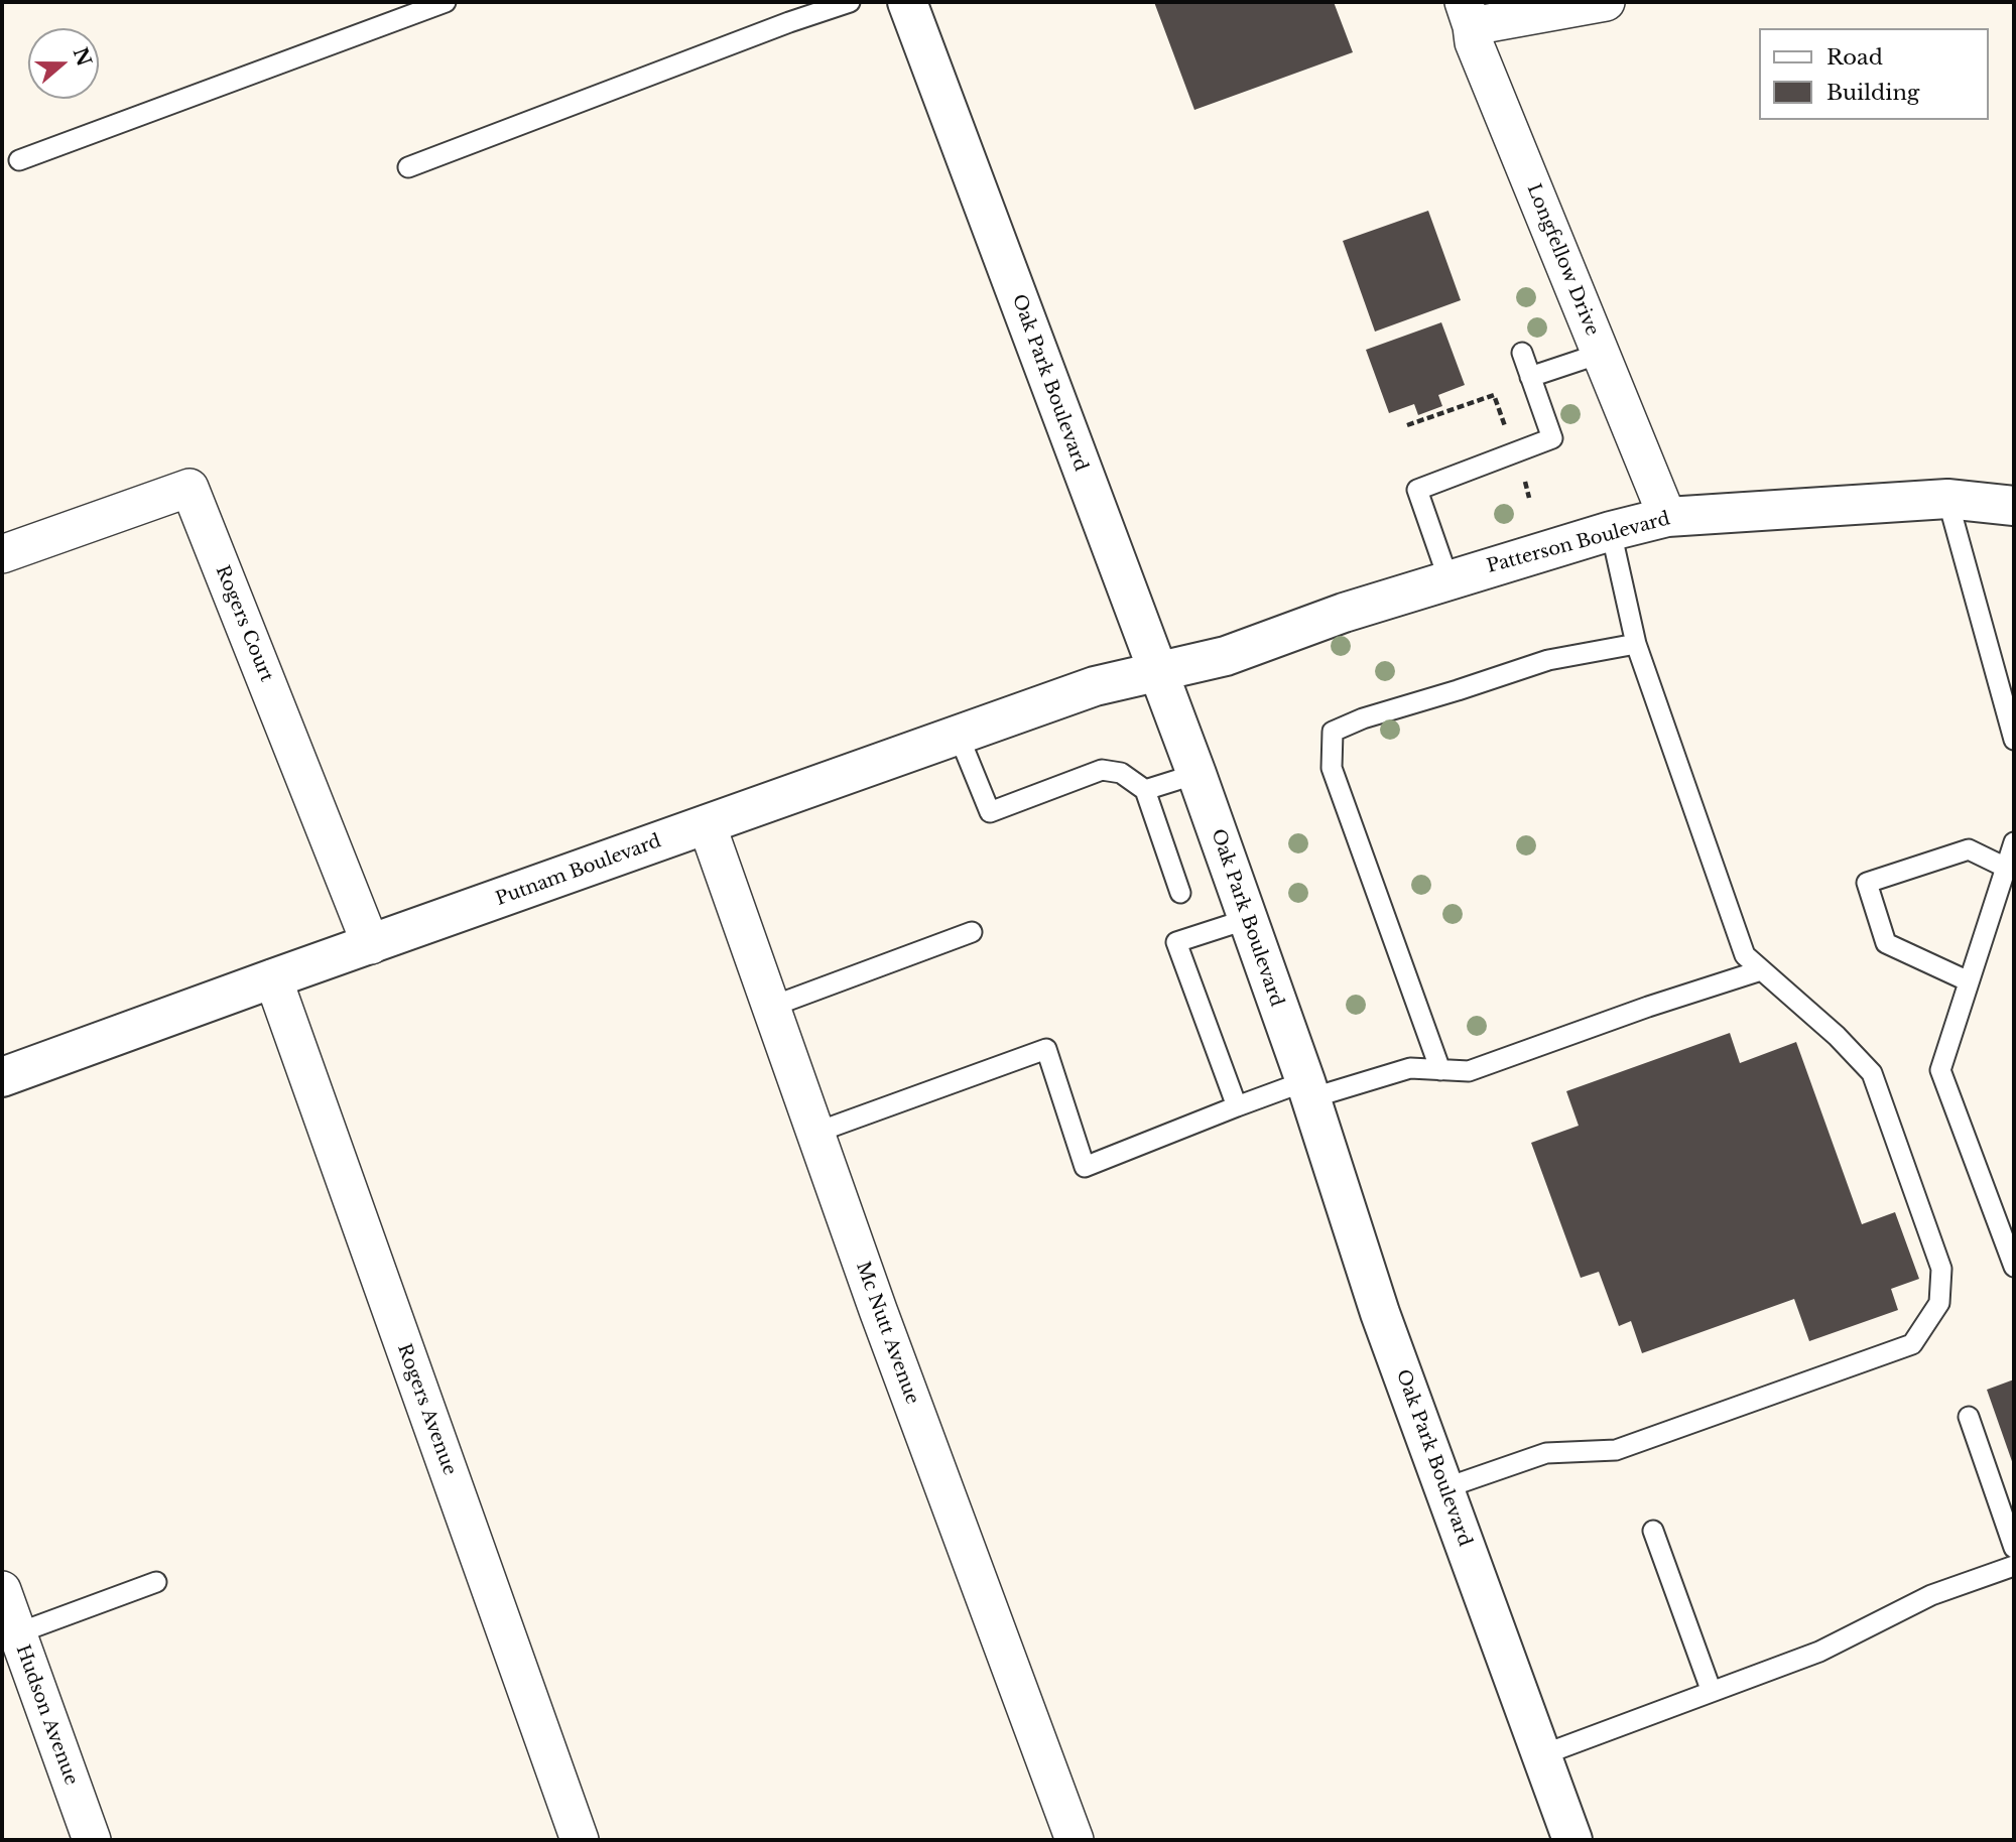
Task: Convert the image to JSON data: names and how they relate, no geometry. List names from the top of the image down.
{
  "streets": {
    "street": [
      "Longfellow Drive",
      "Oak Park Boulevard",
      "Patterson Boulevard",
      "Rogers Court",
      "Putnam Boulevard",
      "Mc Nutt Avenue",
      "Rogers Avenue",
      "Hudson Avenue"
    ]
  },
  "crossings": [
    ["Longfellow Drive", "Patterson Boulevard"],
    ["Oak Park Boulevard", "Patterson Boulevard"],
    ["Oak Park Boulevard", "Putnam Boulevard"],
    ["Patterson Boulevard", "Putnam Boulevard"],
    ["Rogers Court", "Putnam Boulevard"],
    ["Putnam Boulevard", "Mc Nutt Avenue"],
    ["Putnam Boulevard", "Rogers Avenue"]
  ],
  "legend": ["Road", "Building"],
  "north": "right"
}
